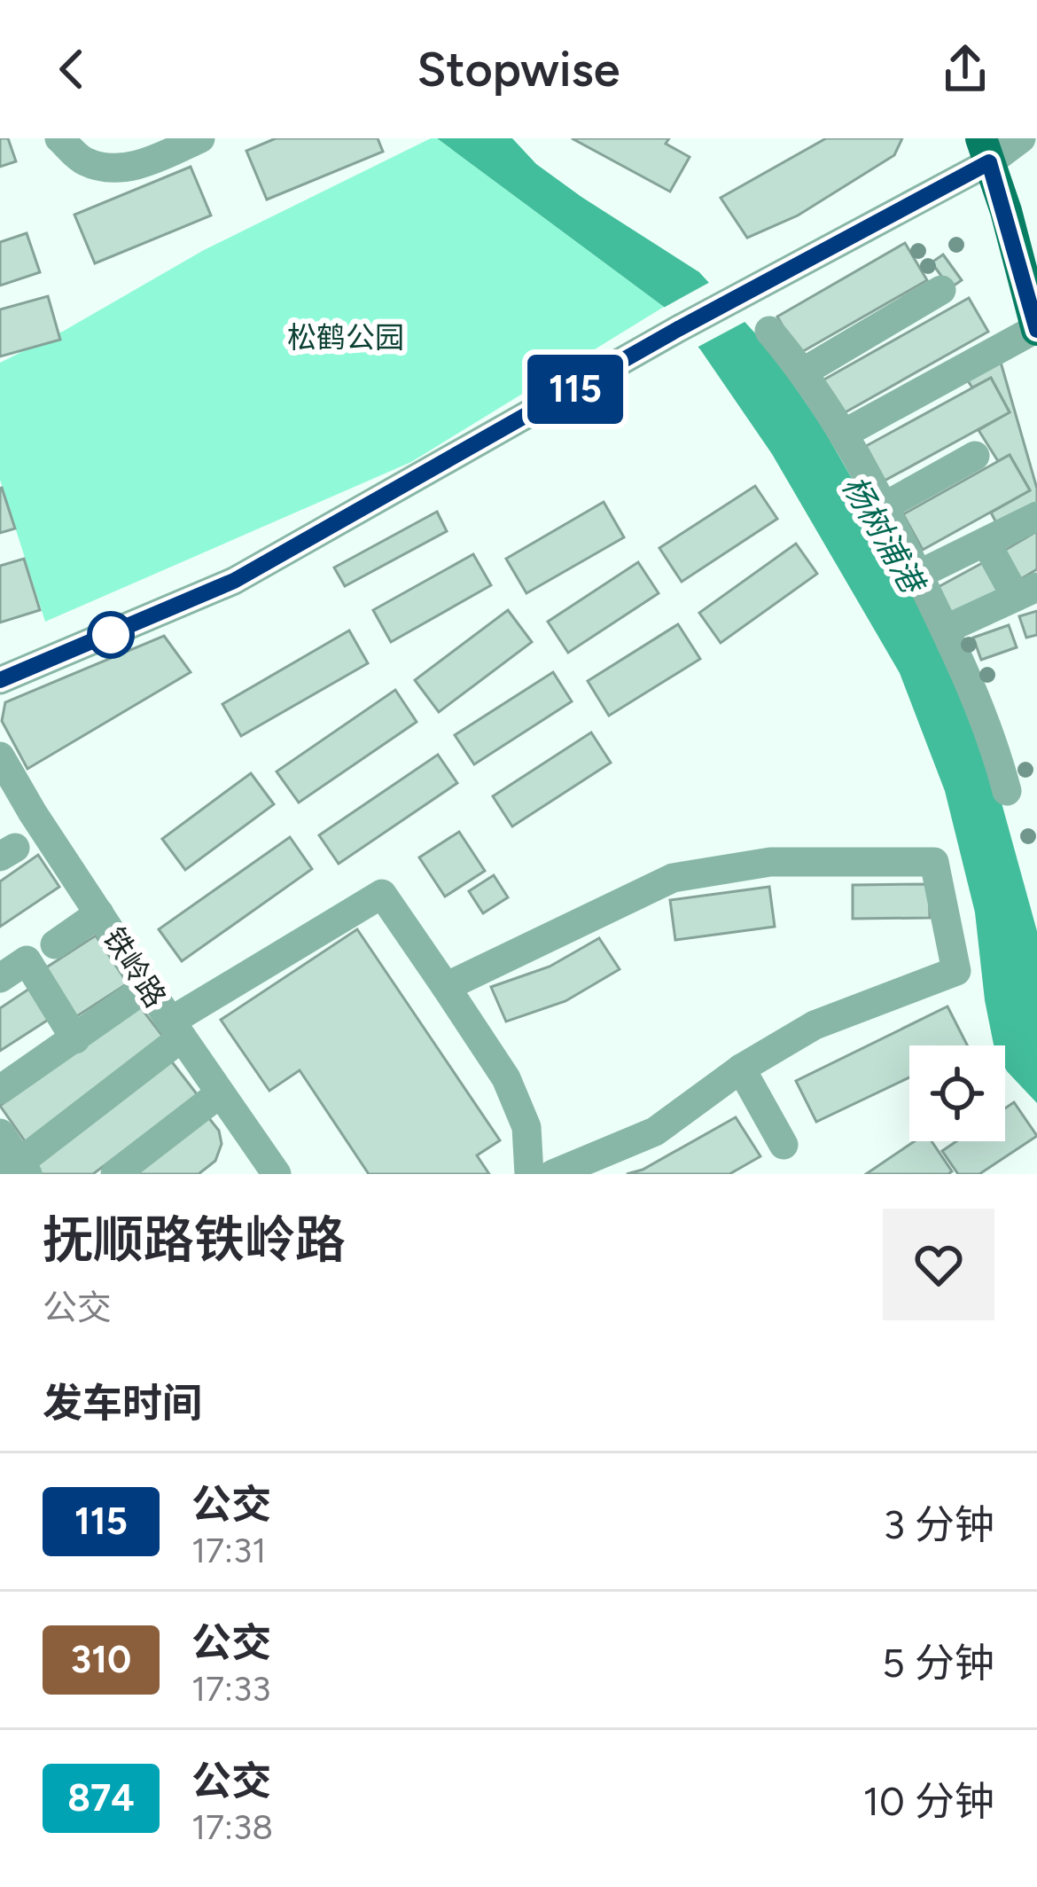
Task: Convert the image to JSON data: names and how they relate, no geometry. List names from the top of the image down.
{
  "streets": {
    "street": ["铁岭路"]
  },
  "water": ["杨树浦港"],
  "parks": ["松鹤公园"],
  "lines": ["bus line 115"],
  "page": {
    "header": "Stopwise",
    "on_map": "115",
    "heading": [
      ["抚顺路铁岭路", "公交"],
      "发车时间"
    ],
    "list": [
      {
        "mark": "115",
        "name": "公交",
        "note": "17:31",
        "value": "3 分钟"
      },
      {
        "mark": "310",
        "name": "公交",
        "note": "17:33",
        "value": "5 分钟"
      },
      {
        "mark": "874",
        "name": "公交",
        "note": "17:38",
        "value": "10 分钟"
      }
    ]
  }
}
